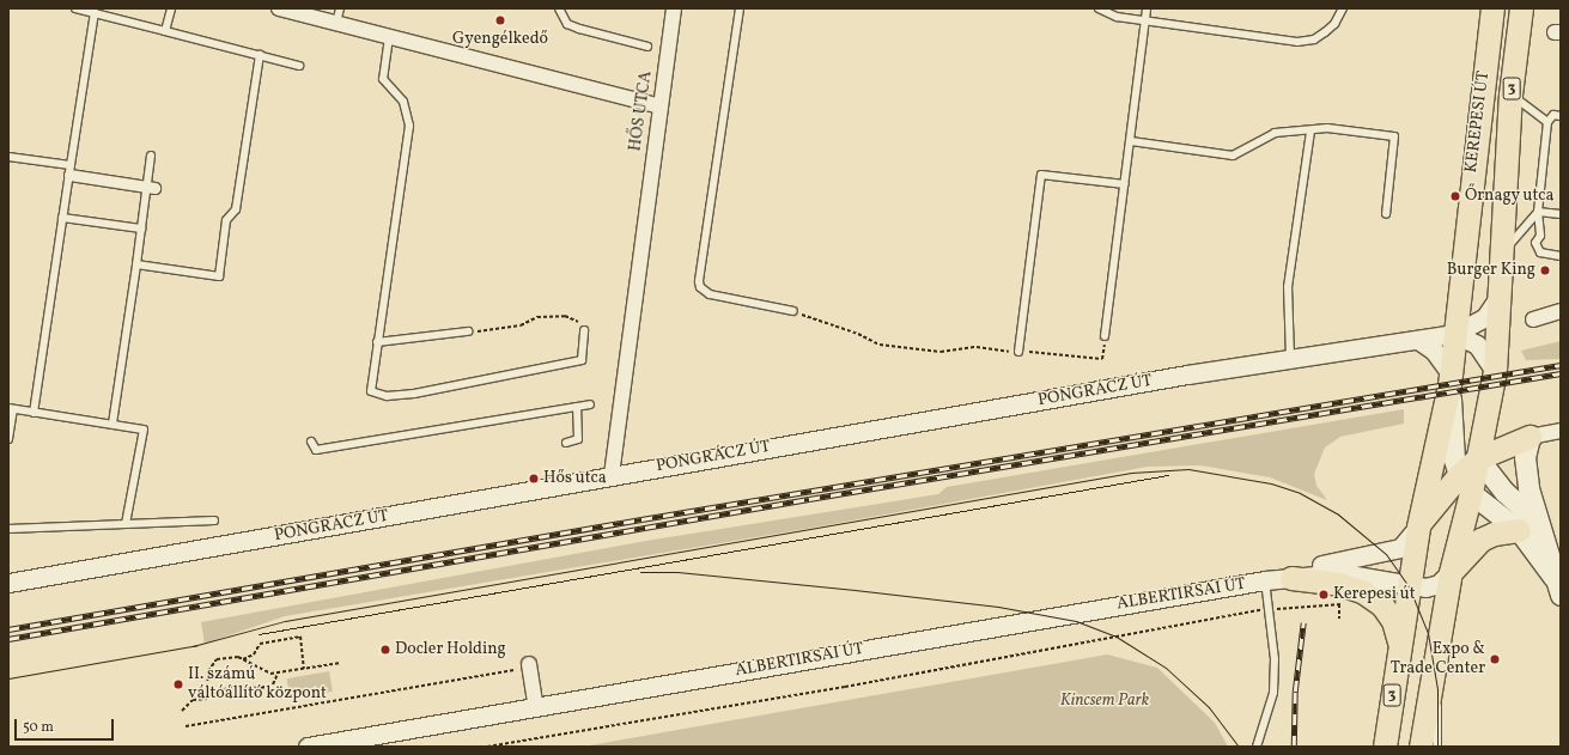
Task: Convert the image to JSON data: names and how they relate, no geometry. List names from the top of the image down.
{
  "streets": {
    "main road": ["3", "KEREPESI ÚT"],
    "street": ["HŐS UTCA", "PONGRÁCZ ÚT", "ALBERTIRSAI ÚT"]
  },
  "crossings": [
    ["HŐS UTCA", "PONGRÁCZ ÚT"],
    ["KEREPESI ÚT", "PONGRÁCZ ÚT"],
    ["KEREPESI ÚT", "ALBERTIRSAI ÚT"]
  ],
  "parks": ["Kincsem Park"],
  "places": [
    "Gyengélkedő",
    "Őrnagy utca",
    "Burger King",
    "Hős utca",
    "Kerepesi út",
    "Docler Holding",
    "Expo & Trade Center",
    "II. számú váltóállító központ"
  ],
  "scale_bar": "50 m"
}
